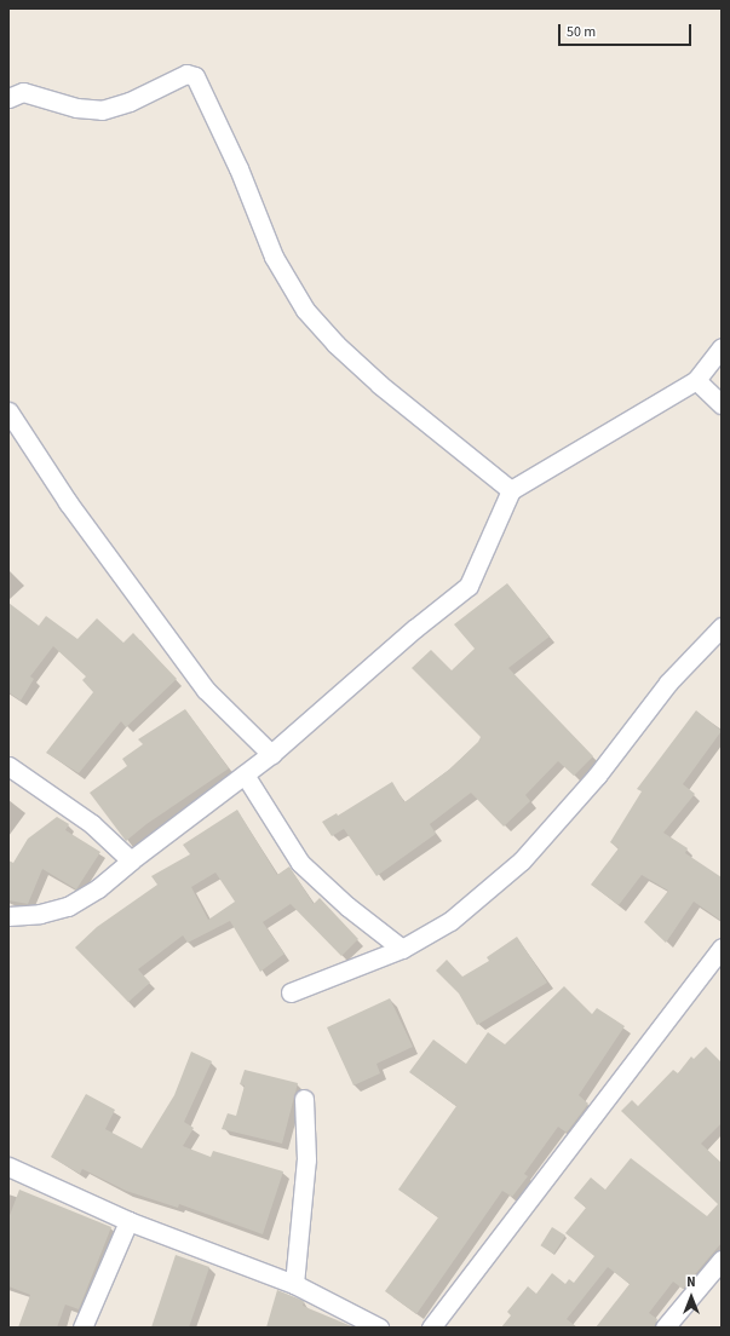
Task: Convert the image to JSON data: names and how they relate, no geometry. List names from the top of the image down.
{
  "scale_bar": "50 m",
  "north": "top"
}
